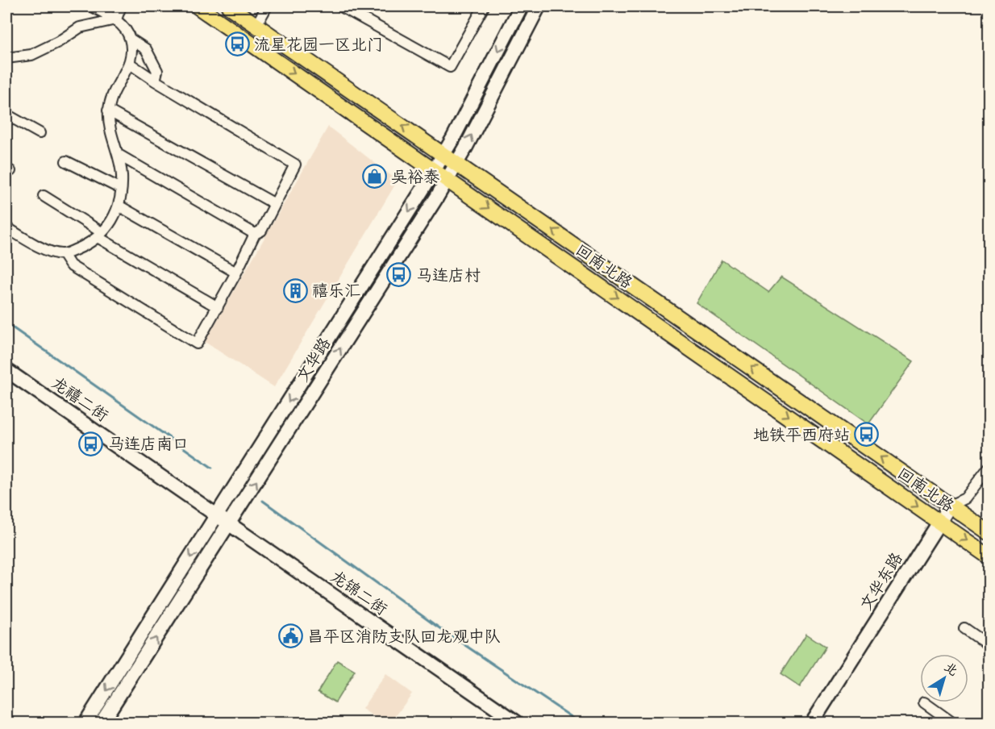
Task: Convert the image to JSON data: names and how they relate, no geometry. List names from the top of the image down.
{
  "streets": {
    "main road": ["回南北路"],
    "street": [
      "文华路",
      "龙禧二街",
      "文华东路",
      "龙锦二街"
    ]
  },
  "crossings": [
    ["回南北路", "文华路"],
    ["回南北路", "文华东路"],
    ["文华路", "龙禧二街"],
    ["文华路", "龙锦二街"],
    ["龙禧二街", "龙锦二街"]
  ],
  "places": {
    "bus stop": [
      "流星花园一区北门",
      "马连店村",
      "地铁平西府站",
      "马连店南口"
    ],
    "shop": ["吴裕泰"],
    "building": ["禧乐汇"],
    "public building": ["昌平区消防支队回龙观中队"]
  },
  "north": "top right"
}
